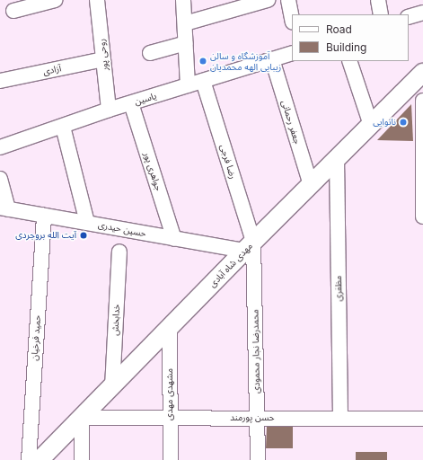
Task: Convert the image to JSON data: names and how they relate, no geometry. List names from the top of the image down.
{
  "streets": {
    "main road": ["مهدی شاه آبادی"],
    "street": [
      "روحی پور",
      "آزادی",
      "یاسین",
      "جعفر رحمانی",
      "رضا فرجی",
      "جواهری پور",
      "حسین حیدری",
      "مظفری",
      "خدابخش",
      "حمید فرخیان",
      "محمدرضا نجار محمودی",
      "مشهدی مهدی",
      "حسن پورمند"
    ]
  },
  "crossings": [
    ["روحی پور", "آزادی"],
    ["روحی پور", "یاسین"],
    ["یاسین", "جعفر رحمانی"],
    ["یاسین", "رضا فرجی"],
    ["یاسین", "جواهری پور"],
    ["جعفر رحمانی", "مهدی شاه آبادی"],
    ["رضا فرجی", "حسین حیدری"],
    ["رضا فرجی", "مهدی شاه آبادی"],
    ["رضا فرجی", "محمدرضا نجار محمودی"],
    ["جواهری پور", "حسین حیدری"],
    ["حسین حیدری", "مهدی شاه آبادی"],
    ["حسین حیدری", "خدابخش"],
    ["حسین حیدری", "حمید فرخیان"],
    ["حسین حیدری", "محمدرضا نجار محمودی"],
    ["مهدی شاه آبادی", "مظفری"],
    ["مهدی شاه آبادی", "خدابخش"],
    ["مهدی شاه آبادی", "محمدرضا نجار محمودی"],
    ["مهدی شاه آبادی", "مشهدی مهدی"],
    ["مهدی شاه آبادی", "حسن پورمند"],
    ["مظفری", "حسن پورمند"],
    ["محمدرضا نجار محمودی", "حسن پورمند"],
    ["مشهدی مهدی", "حسن پورمند"]
  ],
  "places": ["آموزشگاه و سالن زیبایی الهه محمدیان", "نانوایی", "آیت الله بروجردی"],
  "legend": ["Road", "Building"]
}
